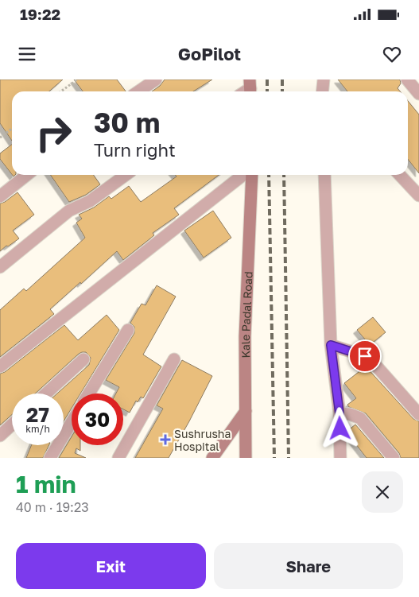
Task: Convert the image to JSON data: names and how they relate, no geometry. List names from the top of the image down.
{
  "streets": {
    "street": ["Kale Padal Road"]
  },
  "places": {
    "health": ["Sushrusha Hospital"]
  },
  "page": {
    "status": "19:22",
    "header": "GoPilot",
    "turn": ["30 m", "Turn right"],
    "speed": "27 km/h",
    "limit": "30",
    "heading": ["1 min", "40 m · 19:23"],
    "buttons": ["Exit", "Share"]
  }
}
